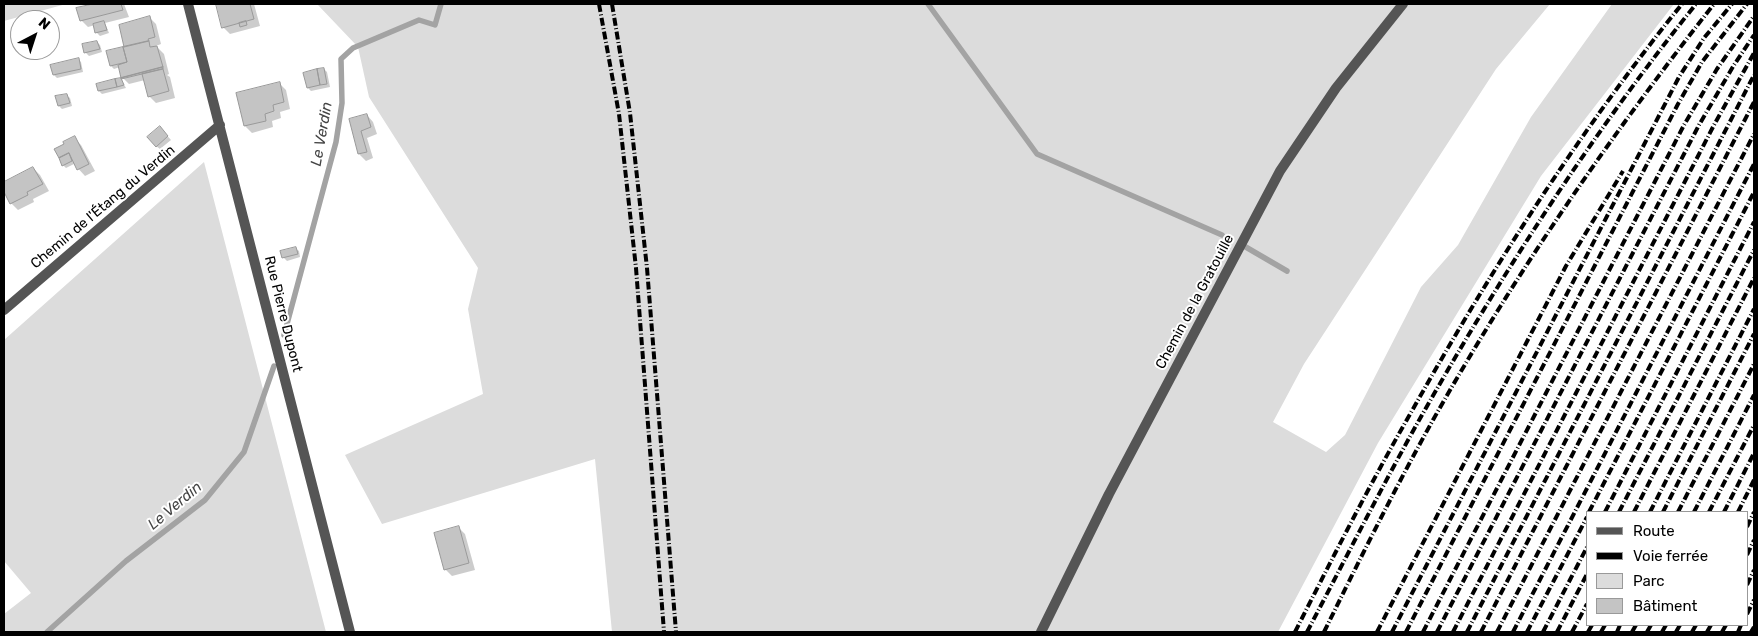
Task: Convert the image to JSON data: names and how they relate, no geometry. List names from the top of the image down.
{
  "streets": {
    "street": ["Chemin de l'Étang du Verdin", "Chemin de la Gratouille", "Rue Pierre Dupont"]
  },
  "crossings": [
    ["Chemin de l'Étang du Verdin", "Rue Pierre Dupont"]
  ],
  "water": ["Le Verdin"],
  "legend": [
    "Route",
    "Voie ferrée",
    "Parc",
    "Bâtiment"
  ],
  "north": "top right"
}
